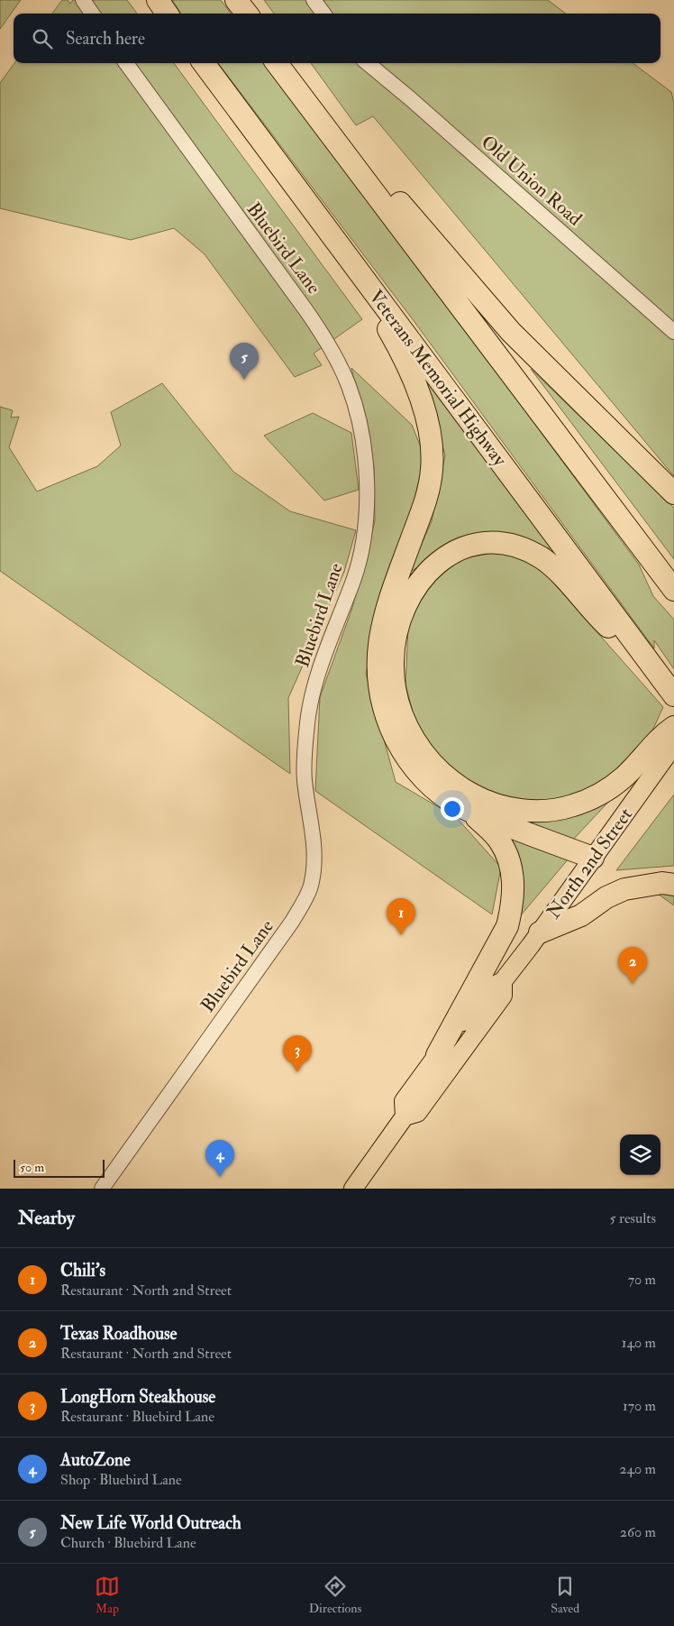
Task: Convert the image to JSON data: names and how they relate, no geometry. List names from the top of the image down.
{
  "streets": {
    "highway": ["Veterans Memorial Highway"],
    "main road": ["North 2nd Street"],
    "street": ["Old Union Road", "Bluebird Lane"]
  },
  "scale_bar": "50 m",
  "page": {
    "search": "Search here",
    "pins": [
      "5",
      "1",
      "2",
      "3",
      "4"
    ],
    "scale": "50 m",
    "heading": ["Nearby", "5 results"],
    "list": [
      {
        "mark": "1",
        "name": "Chili's",
        "note": "Restaurant · North 2nd Street",
        "value": "70 m"
      },
      {
        "mark": "2",
        "name": "Texas Roadhouse",
        "note": "Restaurant · North 2nd Street",
        "value": "140 m"
      },
      {
        "mark": "3",
        "name": "LongHorn Steakhouse",
        "note": "Restaurant · Bluebird Lane",
        "value": "170 m"
      },
      {
        "mark": "4",
        "name": "AutoZone",
        "note": "Shop · Bluebird Lane",
        "value": "240 m"
      },
      {
        "mark": "5",
        "name": "New Life World Outreach",
        "note": "Church · Bluebird Lane",
        "value": "260 m"
      }
    ],
    "nav": ["Map", "Directions", "Saved"]
  }
}
